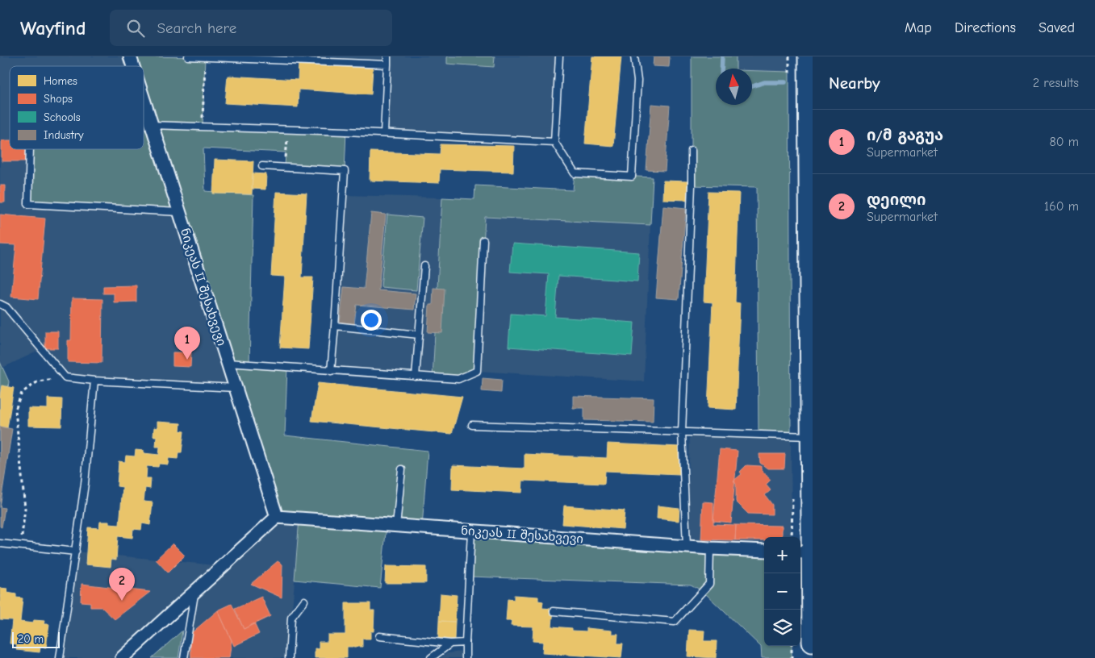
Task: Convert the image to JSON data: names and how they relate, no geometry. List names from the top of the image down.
{
  "streets": {
    "street": ["ნიკეას II შესახვევი"]
  },
  "legend": [
    "Homes",
    "Shops",
    "Schools",
    "Industry"
  ],
  "scale_bar": "20 m",
  "north": "top",
  "page": {
    "header": "Wayfind",
    "search": "Search here",
    "nav": ["Map", "Directions", "Saved"],
    "heading": ["Nearby", "2 results"],
    "list": [
      {
        "mark": "1",
        "name": "ი/მ გაგუა",
        "note": "Supermarket",
        "value": "80 m"
      },
      {
        "mark": "2",
        "name": "დეილი",
        "note": "Supermarket",
        "value": "160 m"
      }
    ],
    "pins": ["1", "2"],
    "map_buttons": ["+", "−"],
    "scale": "20 m"
  }
}
